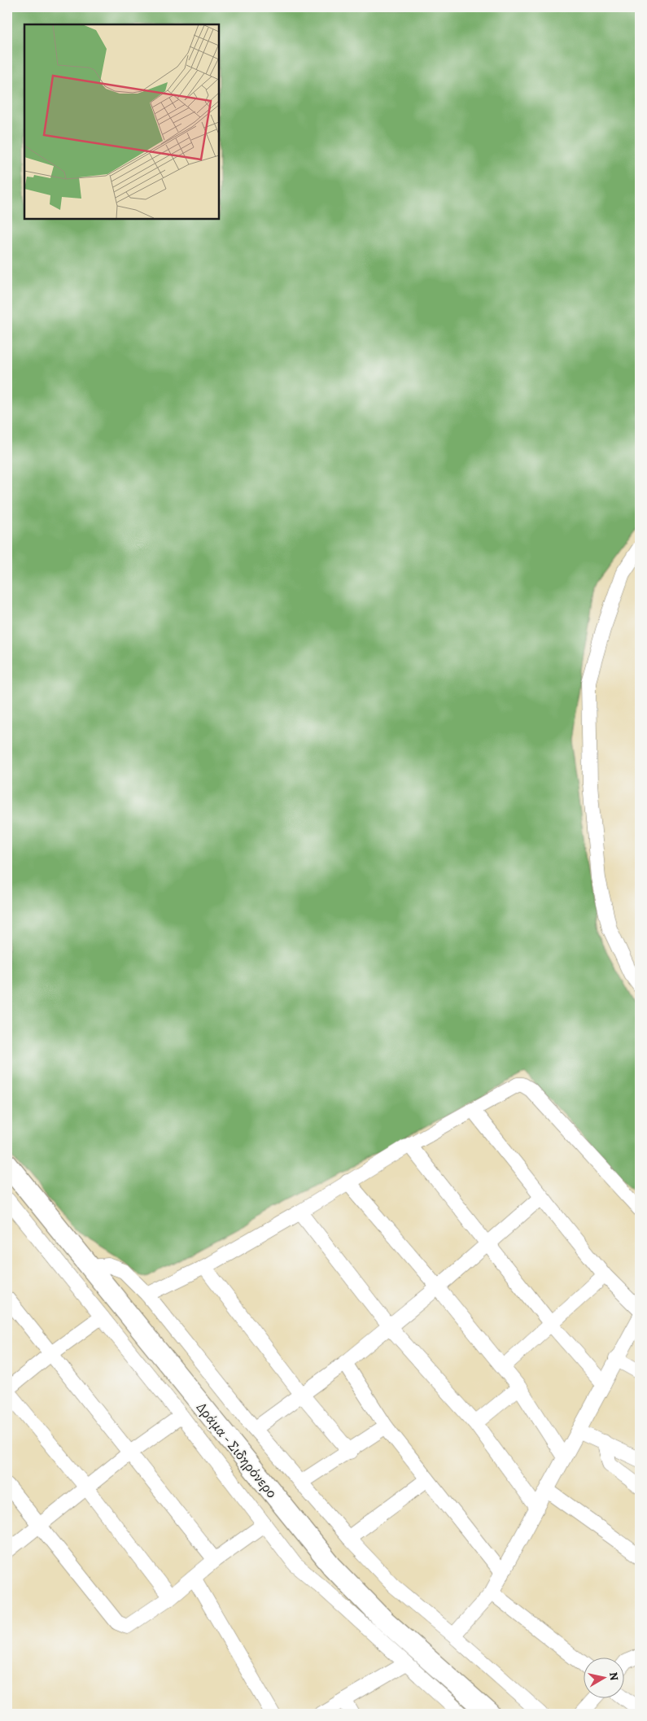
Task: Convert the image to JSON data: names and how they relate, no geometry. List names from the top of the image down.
{
  "streets": {
    "street": ["Δράμα - Σιδηρόνερο"]
  },
  "north": "right"
}
